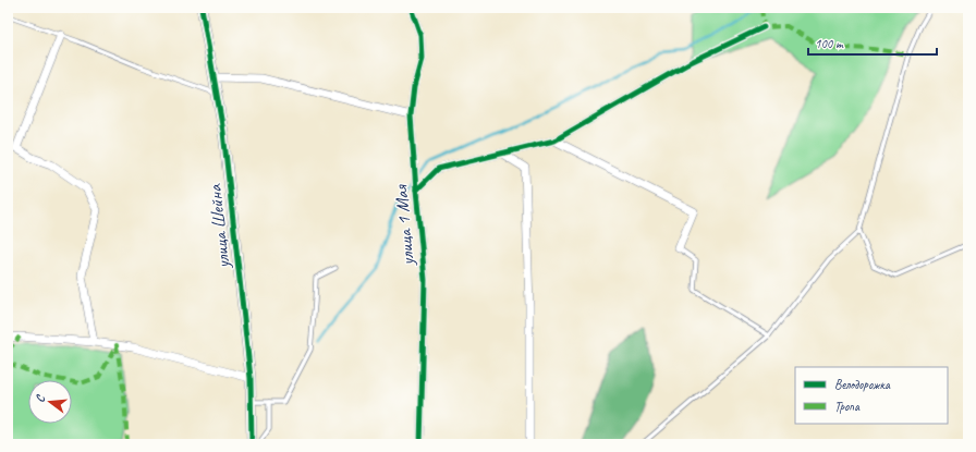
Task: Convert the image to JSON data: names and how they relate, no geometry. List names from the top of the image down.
{
  "streets": {
    "street": ["улица 1 Мая", "улица Шейна"]
  },
  "legend": ["Велодорожка", "Тропа"],
  "scale_bar": "100 m",
  "north": "left"
}
